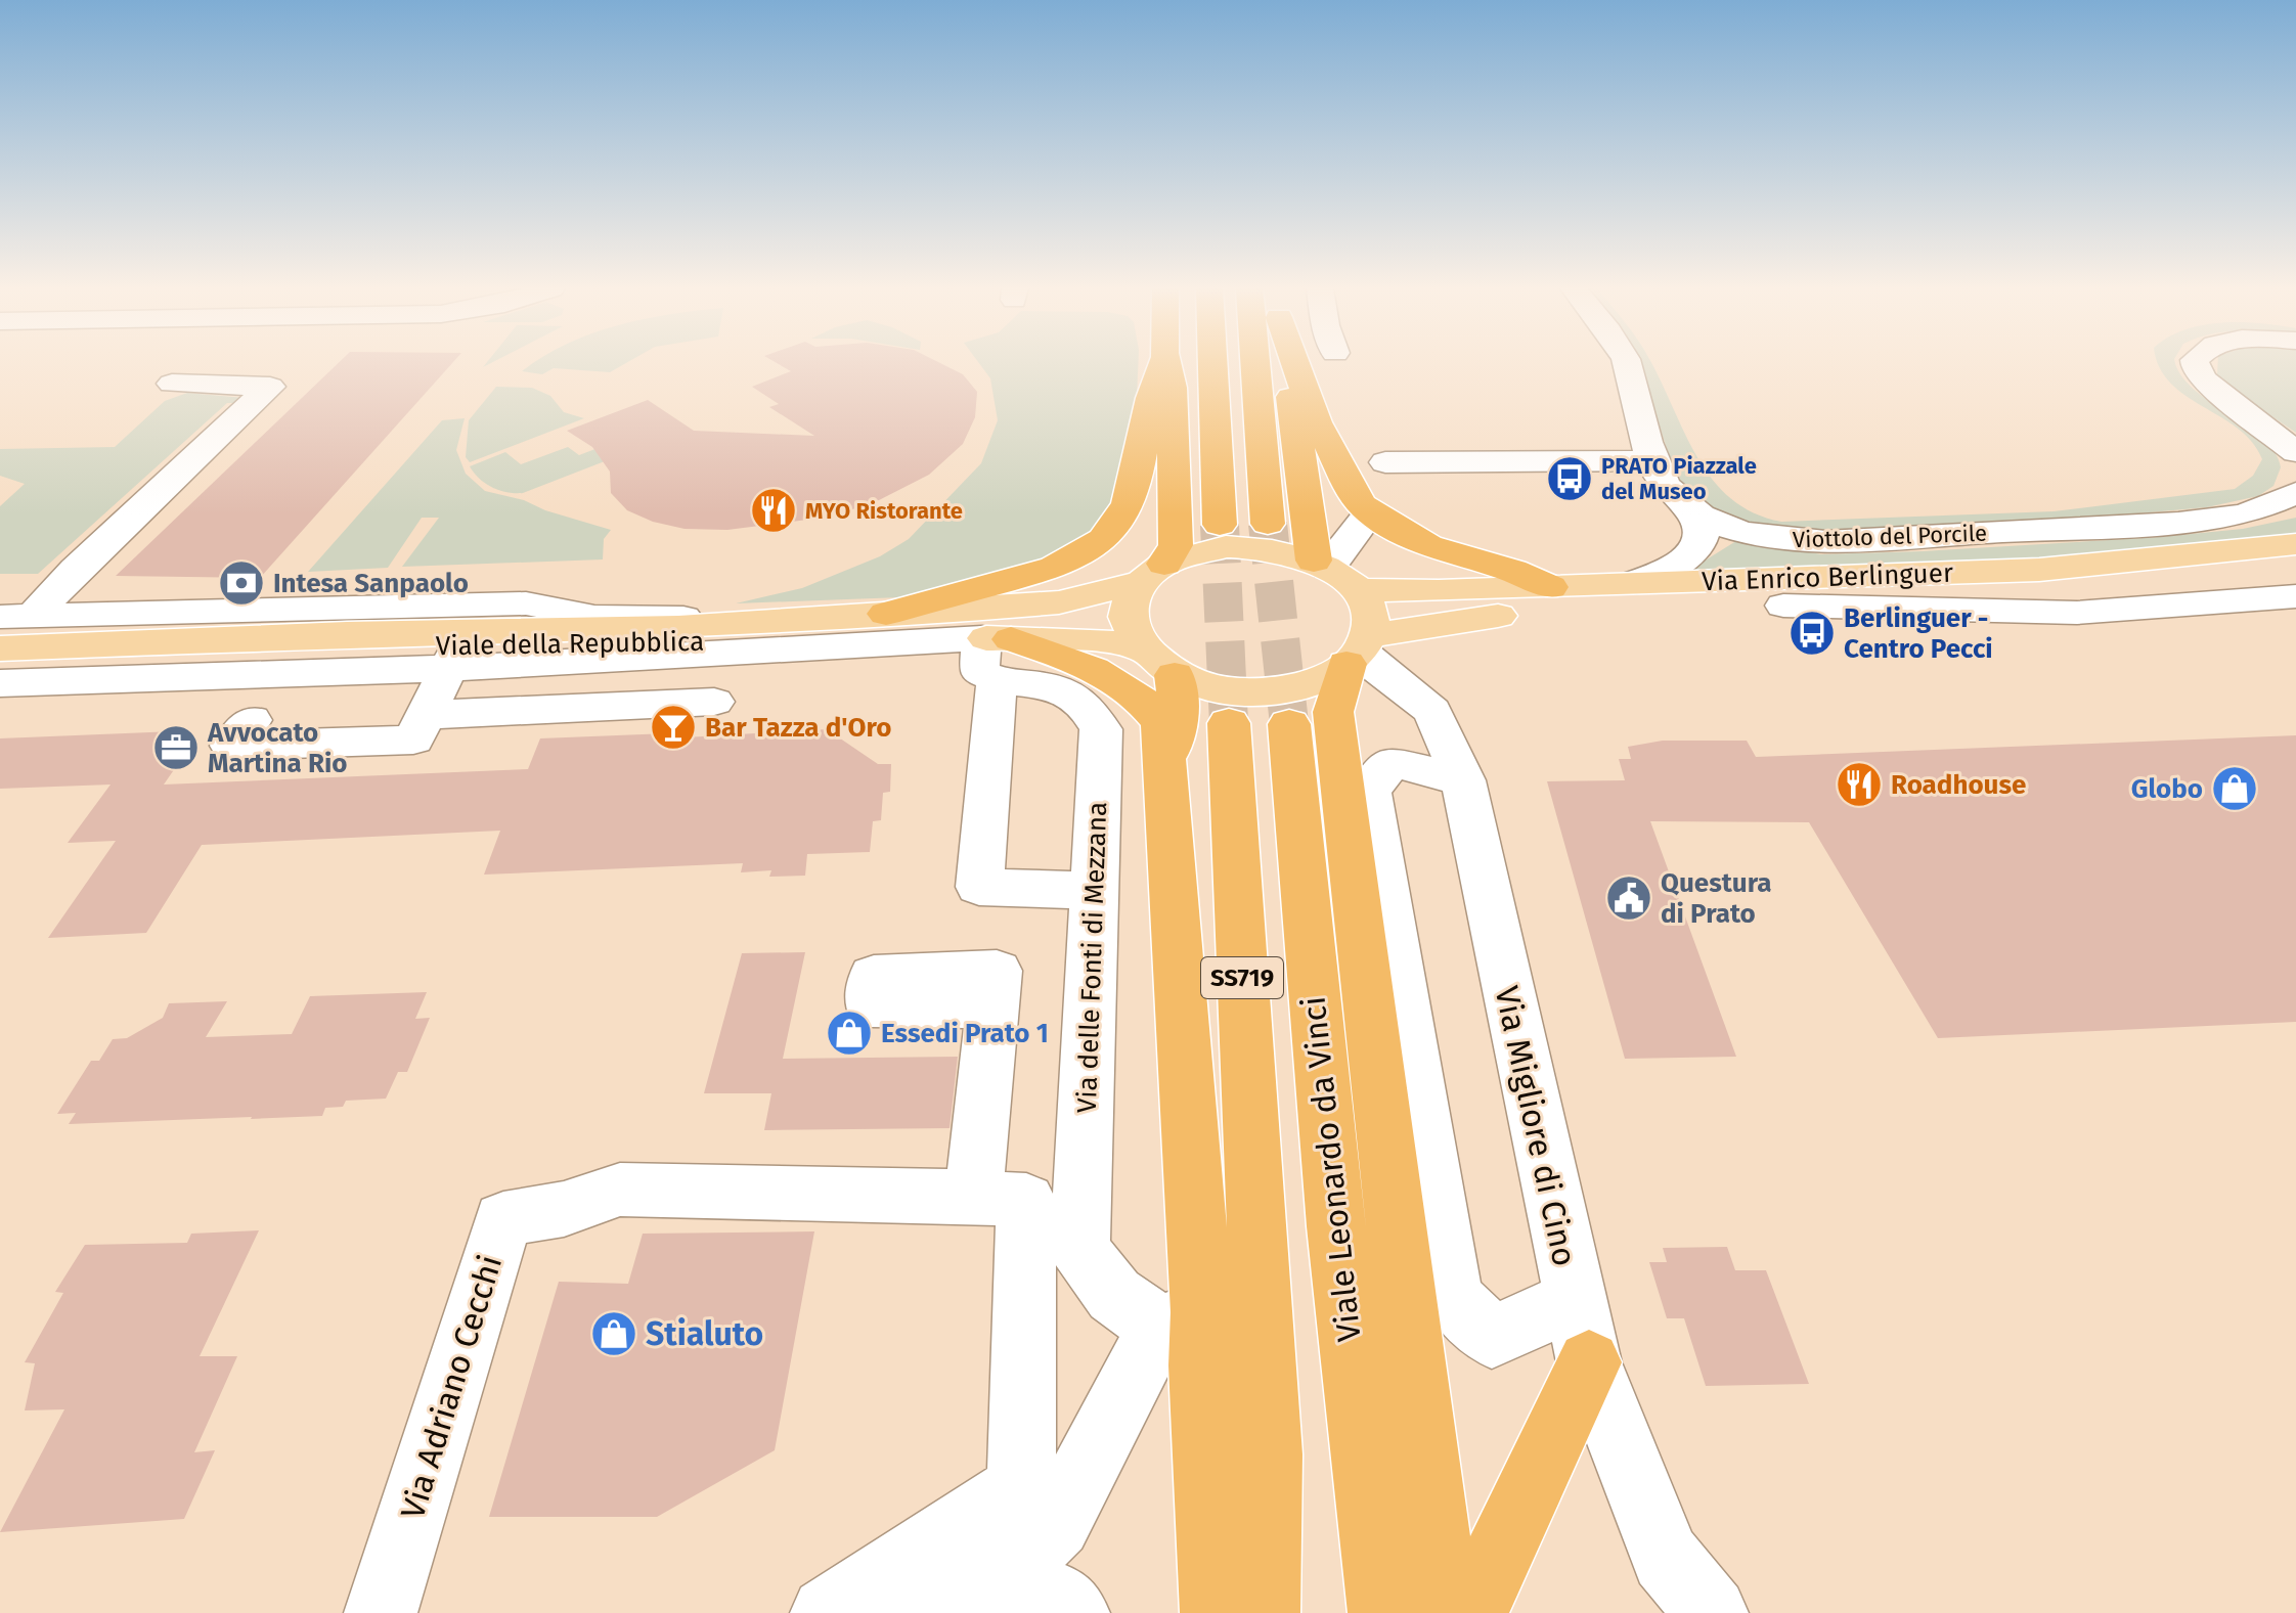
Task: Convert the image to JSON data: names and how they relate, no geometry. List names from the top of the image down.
{
  "streets": {
    "highway": ["SS719", "Viale Leonardo da Vinci"],
    "main road": ["Via Enrico Berlinguer", "Viale della Repubblica"],
    "street": [
      "Viottolo del Porcile",
      "Via delle Fonti di Mezzana",
      "Via Migliore di Cino",
      "Via Adriano Cecchi"
    ]
  },
  "crossings": [
    ["Via Enrico Berlinguer", "Viale della Repubblica"],
    ["Via Enrico Berlinguer", "Via Migliore di Cino"],
    ["Viale della Repubblica", "Via delle Fonti di Mezzana"],
    ["Viale della Repubblica", "Via Migliore di Cino"]
  ],
  "places": {
    "bus stop": ["PRATO Piazzale del Museo", "Berlinguer - Centro Pecci"],
    "restaurant": ["MYO Ristorante", "Roadhouse"],
    "bank": ["Intesa Sanpaolo"],
    "bar": ["Bar Tazza d'Oro"],
    "office": ["Avvocato Martina Rio"],
    "shop": ["Globo", "Essedi Prato 1", "Stialuto"],
    "public building": ["Questura di Prato"]
  }
}
